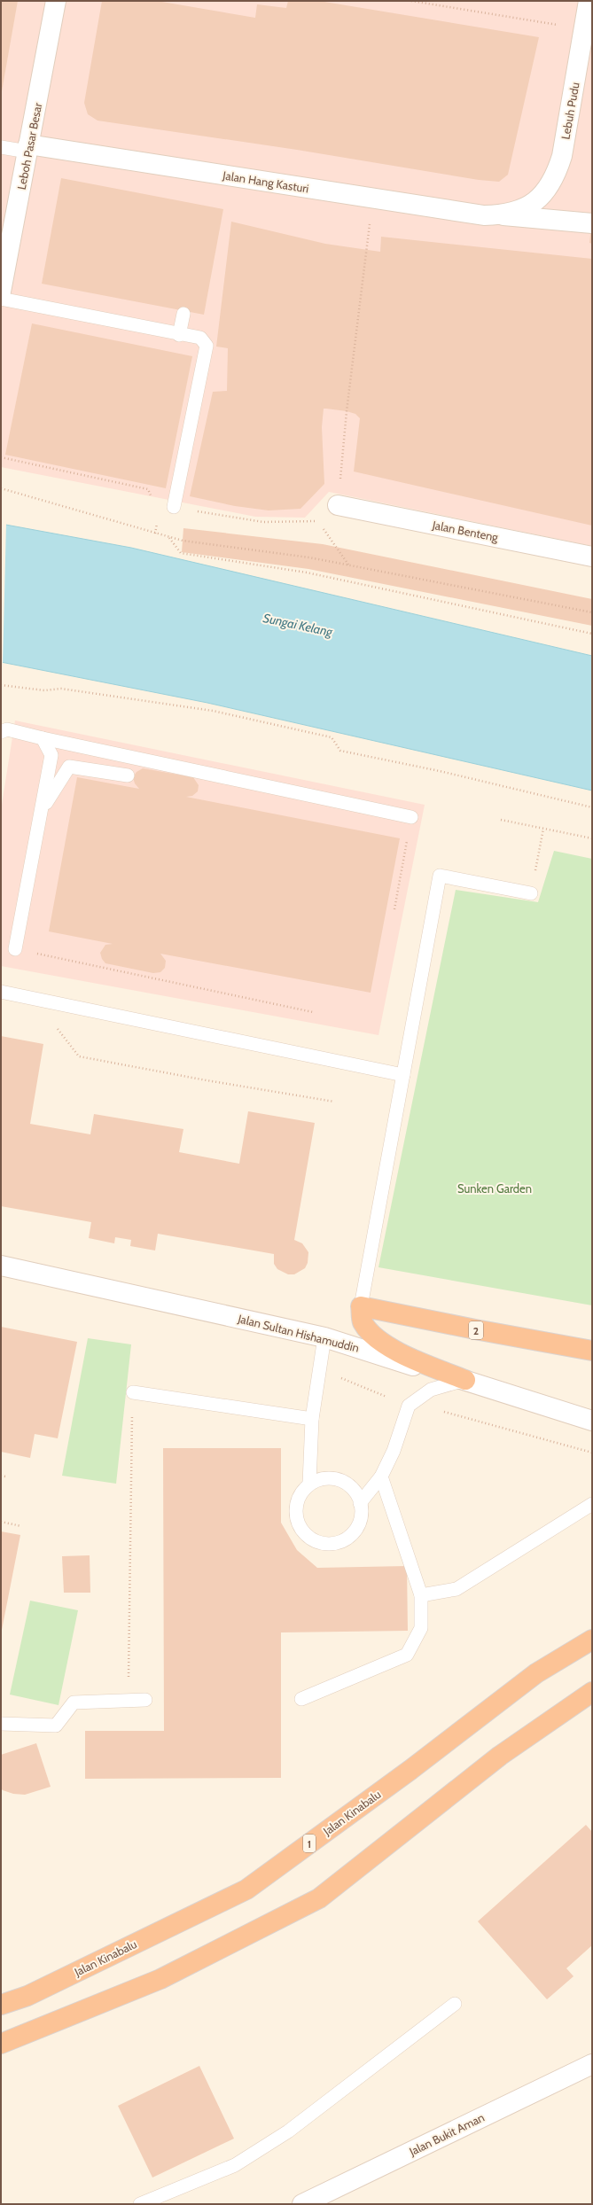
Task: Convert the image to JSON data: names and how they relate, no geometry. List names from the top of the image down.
{
  "streets": {
    "highway": ["2", "Jalan Kinabalu", "1"],
    "street": [
      "Lebuh Pudu",
      "Leboh Pasar Besar",
      "Jalan Hang Kasturi",
      "Jalan Benteng",
      "Jalan Sultan Hishamuddin",
      "Jalan Bukit Aman"
    ]
  },
  "crossings": [
    ["Lebuh Pudu", "Jalan Hang Kasturi"],
    ["Leboh Pasar Besar", "Jalan Hang Kasturi"]
  ],
  "water": ["Sungai Kelang"],
  "parks": ["Sunken Garden"]
}
